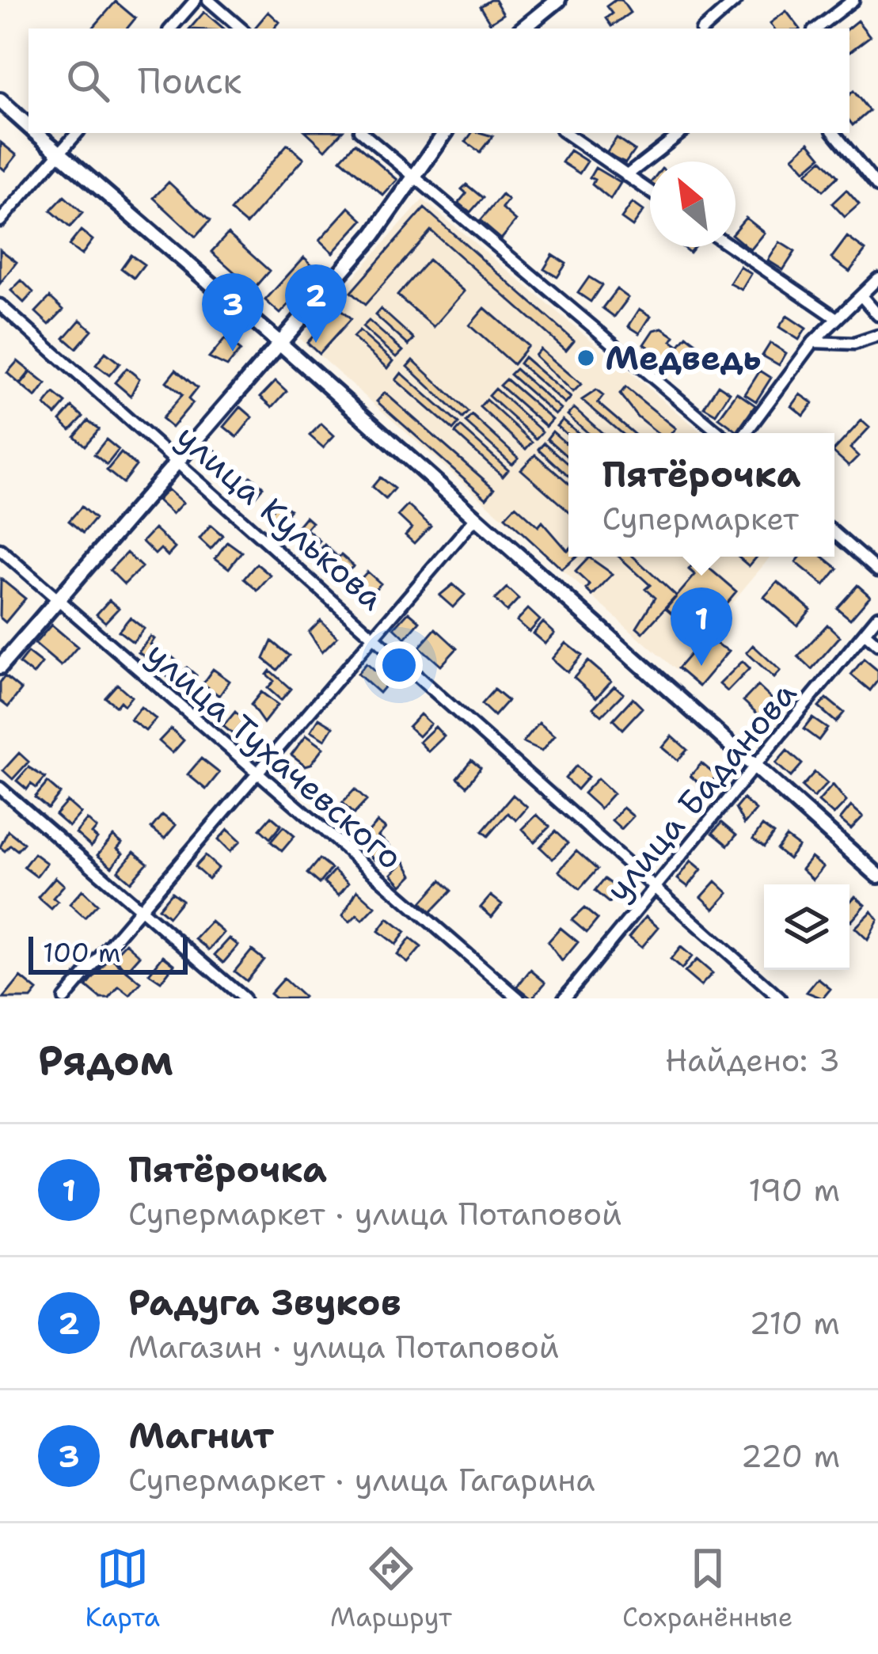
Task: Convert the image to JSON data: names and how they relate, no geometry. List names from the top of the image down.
{
  "streets": {
    "street": ["улица Кулькова", "улица Тухачевского", "улица Баданова"]
  },
  "crossings": [
    ["улица Кулькова", "улица Баданова"]
  ],
  "places": ["Медведь"],
  "scale_bar": "100 m",
  "north": "top left",
  "page": {
    "search": "Поиск",
    "pins": ["2", "3", "1"],
    "popup": ["Пятёрочка", "Супермаркет"],
    "scale": "100 m",
    "heading": ["Рядом", "Найдено: 3"],
    "list": [
      {
        "mark": "1",
        "name": "Пятёрочка",
        "note": "Супермаркет · улица Потаповой",
        "value": "190 m"
      },
      {
        "mark": "2",
        "name": "Радуга Звуков",
        "note": "Магазин · улица Потаповой",
        "value": "210 m"
      },
      {
        "mark": "3",
        "name": "Магнит",
        "note": "Супермаркет · улица Гагарина",
        "value": "220 m"
      }
    ],
    "nav": ["Карта", "Маршрут", "Сохранённые"]
  }
}
